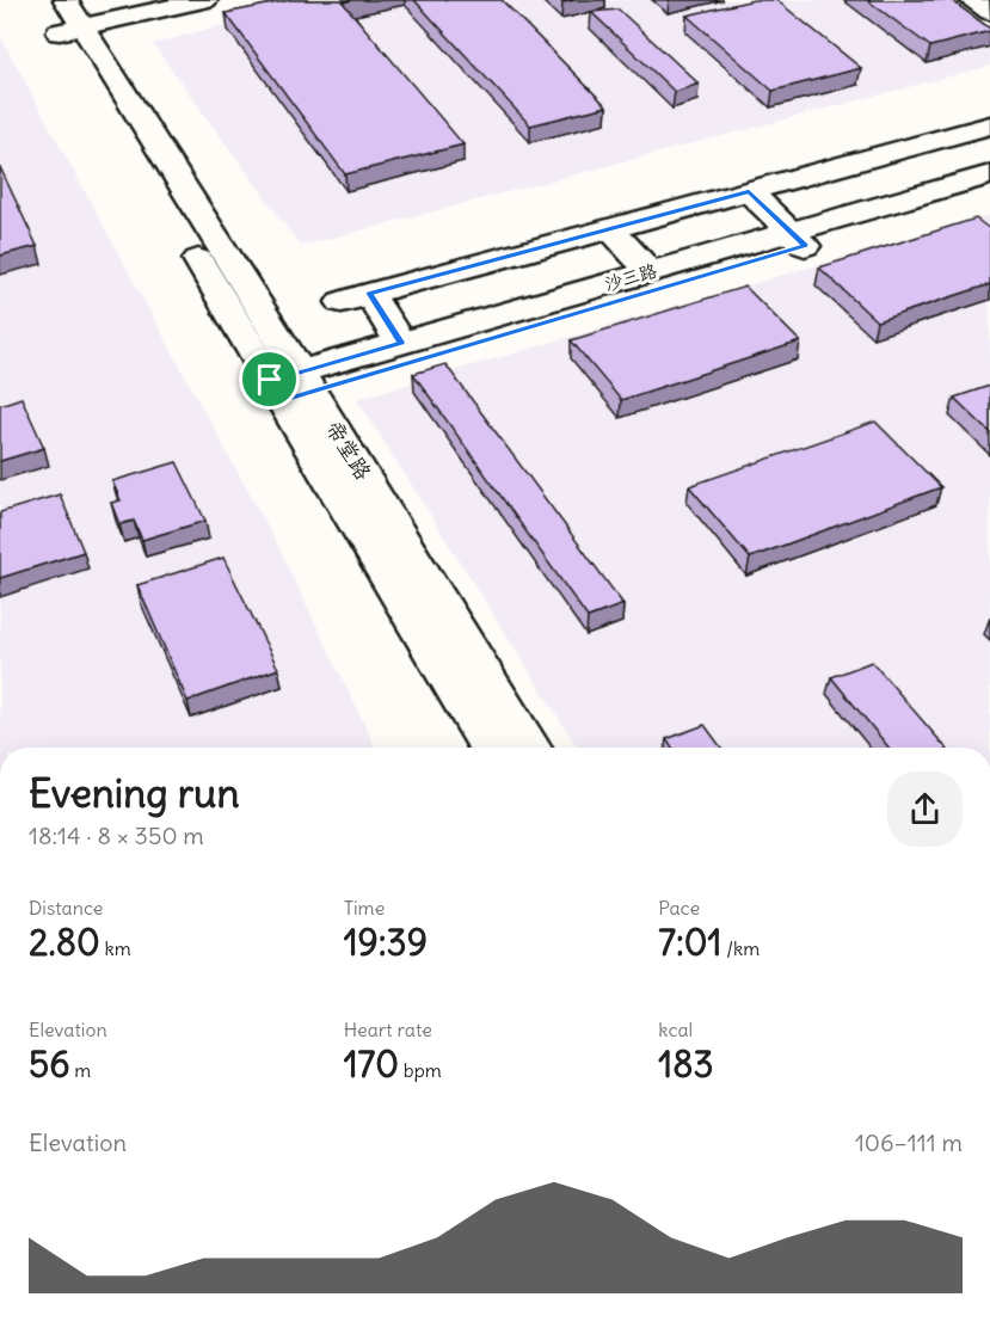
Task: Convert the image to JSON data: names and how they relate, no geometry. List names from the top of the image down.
{
  "streets": {
    "street": ["沙三路", "帝堂路"]
  },
  "crossings": [
    ["沙三路", "帝堂路"]
  ],
  "page": {
    "heading": ["Evening run", "18:14 · 8 × 350 m"],
    "stats": [
      ["Distance", "2.80 km"],
      ["Time", "19:39"],
      ["Pace", "7:01 /km"],
      ["Elevation", "56 m"],
      ["Heart rate", "170 bpm"],
      ["kcal", "183"]
    ],
    "chart": ["Elevation", "106–111 m"]
  }
}
